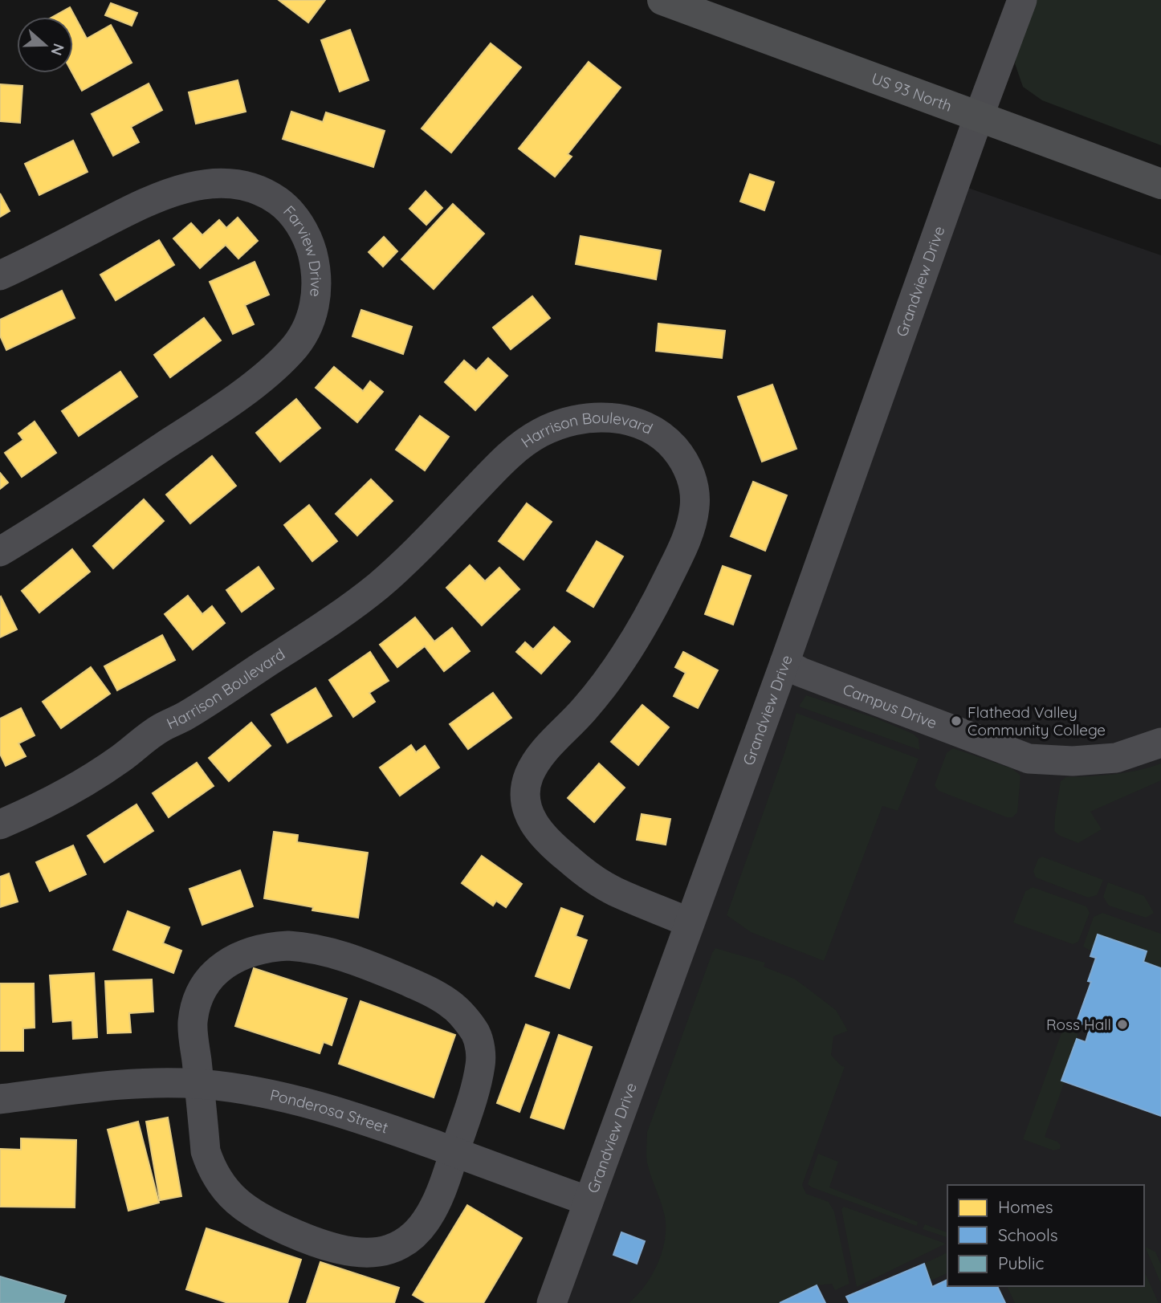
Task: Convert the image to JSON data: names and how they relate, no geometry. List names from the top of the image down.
{
  "streets": {
    "main road": ["US 93 North"],
    "street": [
      "Farview Drive",
      "Grandview Drive",
      "Harrison Boulevard",
      "Campus Drive",
      "Ponderosa Street"
    ]
  },
  "crossings": [
    ["US 93 North", "Grandview Drive"],
    ["Grandview Drive", "Harrison Boulevard"],
    ["Grandview Drive", "Campus Drive"],
    ["Grandview Drive", "Ponderosa Street"]
  ],
  "places": ["Flathead Valley Community College", "Ross Hall"],
  "legend": ["Homes", "Schools", "Public"],
  "north": "right"
}
